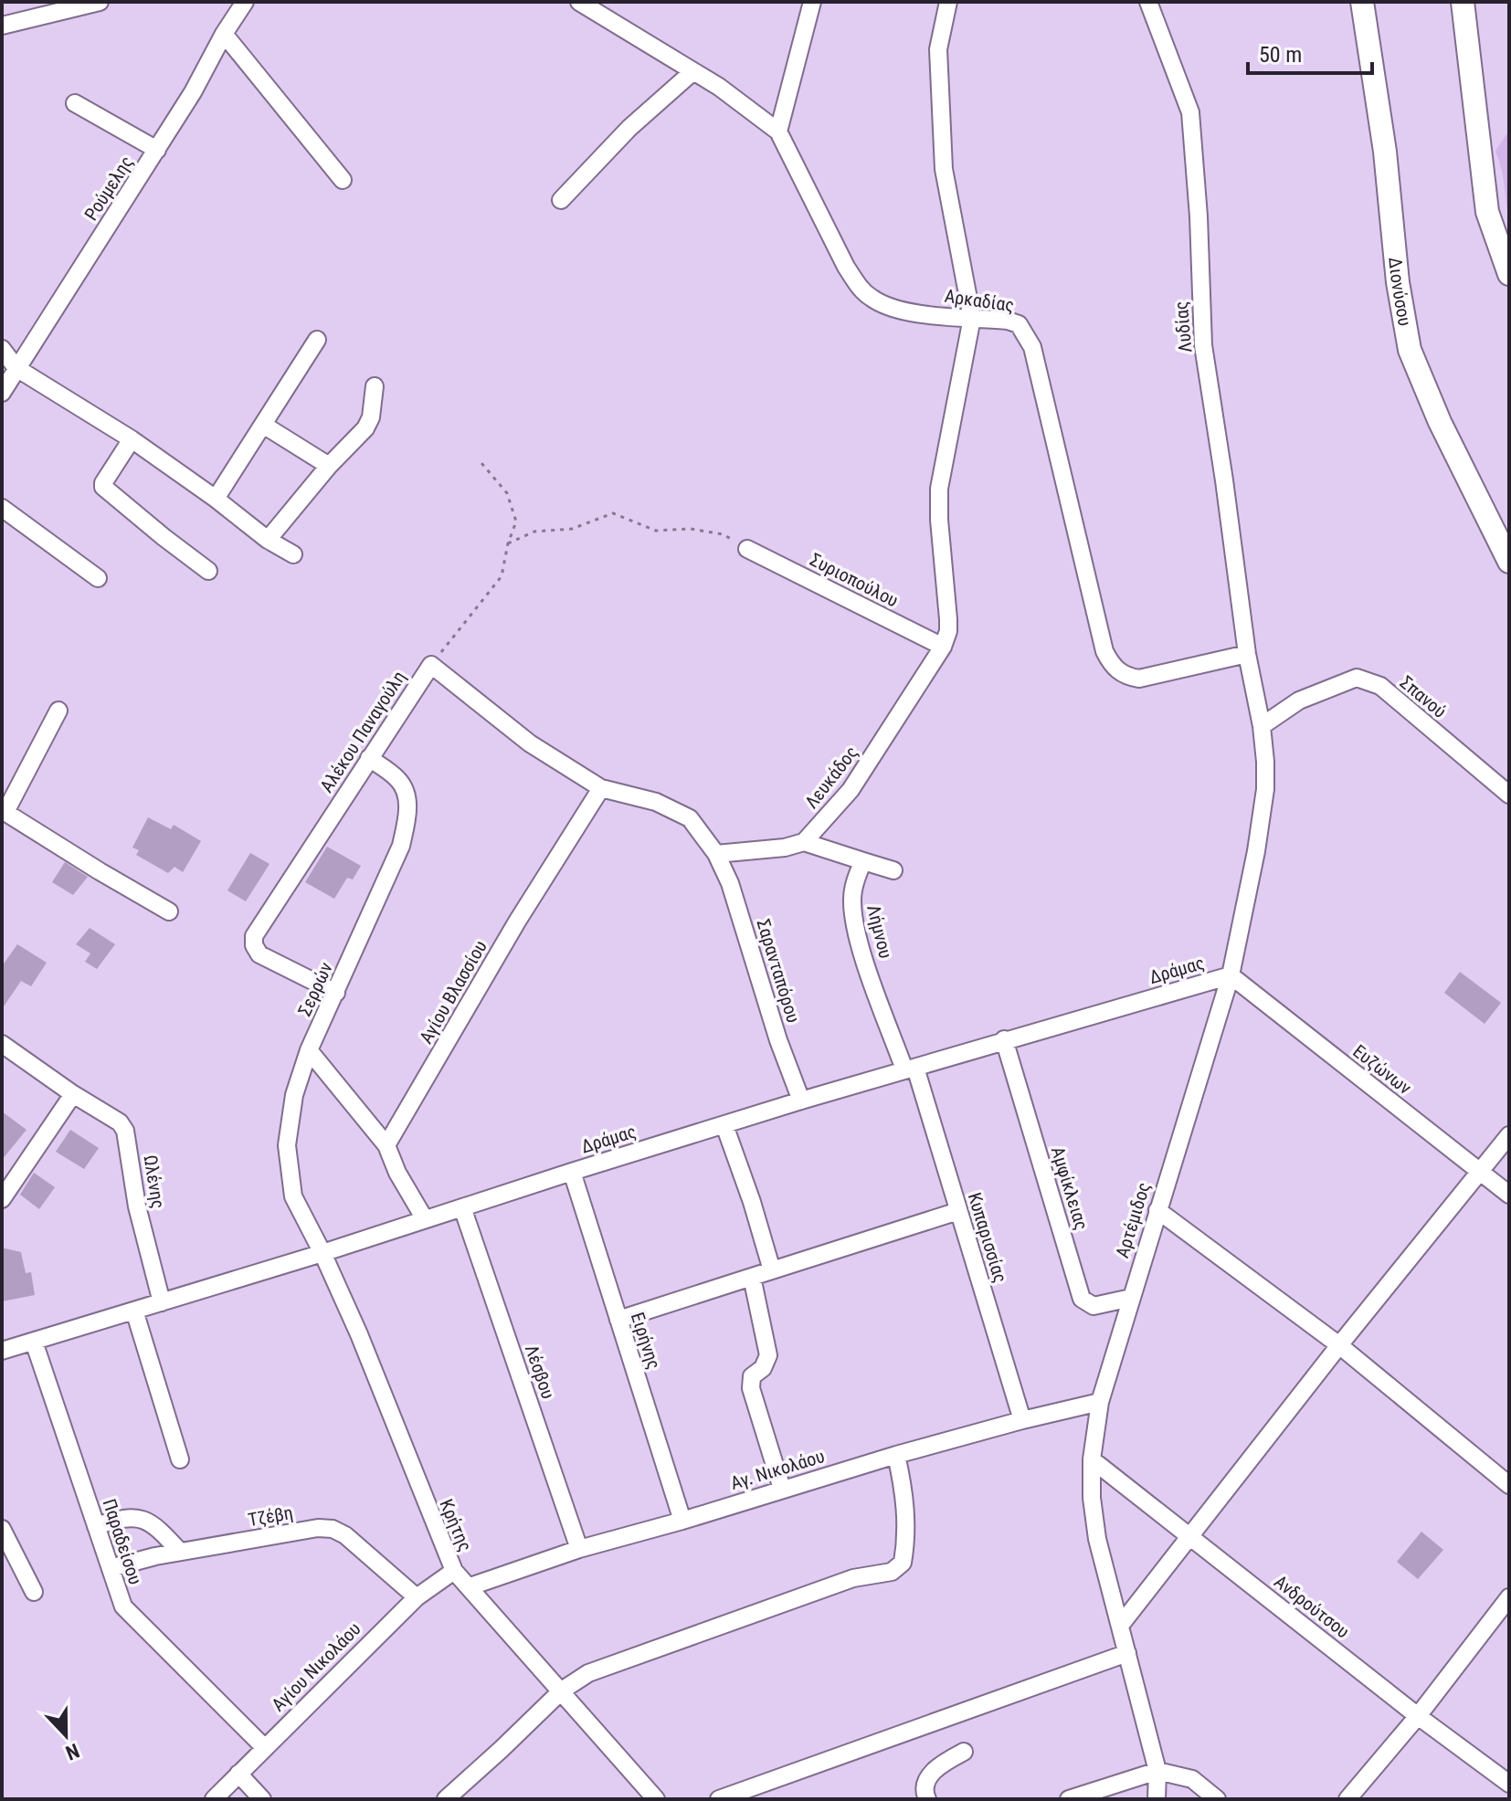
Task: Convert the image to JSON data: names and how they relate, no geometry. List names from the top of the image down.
{
  "streets": {
    "main road": ["Διονύσου"],
    "street": [
      "Ρούμελης",
      "Αρκαδίας",
      "Λυδίας",
      "Συριοπούλου",
      "Σπανού",
      "Αλέκου Παναγούλη",
      "Λευκάδος",
      "Λήμνου",
      "Δράμας",
      "Σαρανταπόρου",
      "Σερρών",
      "Αγίου Βλασσίου",
      "Ευζώνων",
      "Ωλένης",
      "Αμφίκλειας",
      "Αρτέμιδος",
      "Κυπαρισσίας",
      "Ειρήνης",
      "Λέσβου",
      "Αγ. Νικολάου",
      "Τζέβη",
      "Κρήτης",
      "Παραδείσου",
      "Ανδρούτσου",
      "Αγίου Νικολάου"
    ]
  },
  "crossings": [
    ["Αρκαδίας", "Λυδίας"],
    ["Αρκαδίας", "Λευκάδος"],
    ["Αρκαδίας", "Αρτέμιδος"],
    ["Λυδίας", "Αρτέμιδος"],
    ["Συριοπούλου", "Λευκάδος"],
    ["Σπανού", "Αρτέμιδος"],
    ["Αλέκου Παναγούλη", "Σερρών"],
    ["Λήμνου", "Δράμας"],
    ["Λήμνου", "Κυπαρισσίας"],
    ["Δράμας", "Σαρανταπόρου"],
    ["Δράμας", "Σερρών"],
    ["Δράμας", "Ευζώνων"],
    ["Δράμας", "Ωλένης"],
    ["Δράμας", "Αμφίκλειας"],
    ["Δράμας", "Αρτέμιδος"],
    ["Δράμας", "Κυπαρισσίας"],
    ["Δράμας", "Ειρήνης"],
    ["Δράμας", "Λέσβου"],
    ["Δράμας", "Κρήτης"],
    ["Δράμας", "Παραδείσου"],
    ["Σερρών", "Κρήτης"],
    ["Ευζώνων", "Αρτέμιδος"],
    ["Αμφίκλειας", "Αρτέμιδος"],
    ["Αρτέμιδος", "Αγ. Νικολάου"],
    ["Αρτέμιδος", "Ανδρούτσου"],
    ["Κυπαρισσίας", "Αγ. Νικολάου"],
    ["Ειρήνης", "Αγ. Νικολάου"],
    ["Λέσβου", "Αγ. Νικολάου"],
    ["Αγ. Νικολάου", "Κρήτης"],
    ["Τζέβη", "Παραδείσου"],
    ["Τζέβη", "Αγίου Νικολάου"],
    ["Κρήτης", "Αγίου Νικολάου"],
    ["Παραδείσου", "Αγίου Νικολάου"]
  ],
  "scale_bar": "50 m",
  "north": "bottom"
}
